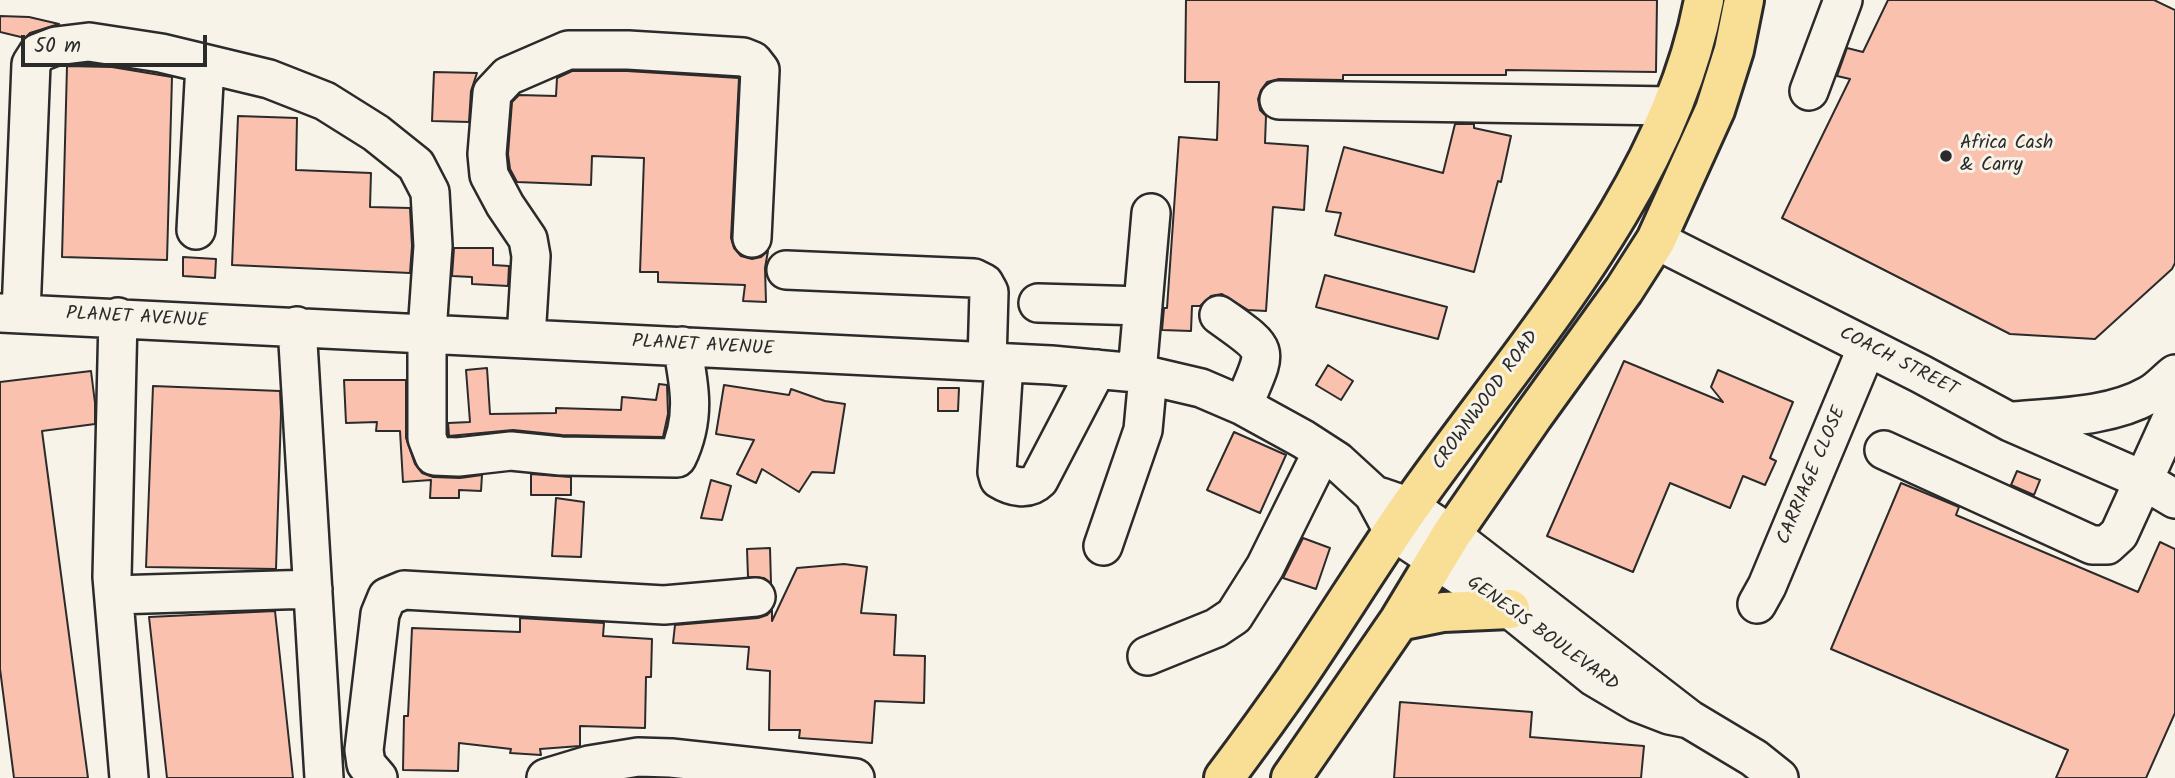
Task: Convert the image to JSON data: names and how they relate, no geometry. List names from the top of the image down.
{
  "streets": {
    "main road": ["CROWNWOOD ROAD"],
    "street": [
      "PLANET AVENUE",
      "COACH STREET",
      "CARRIAGE CLOSE",
      "GENESIS BOULEVARD"
    ]
  },
  "crossings": [
    ["PLANET AVENUE", "CROWNWOOD ROAD"],
    ["PLANET AVENUE", "GENESIS BOULEVARD"],
    ["COACH STREET", "CARRIAGE CLOSE"]
  ],
  "places": ["Africa Cash & Carry"],
  "scale_bar": "50 m"
}
